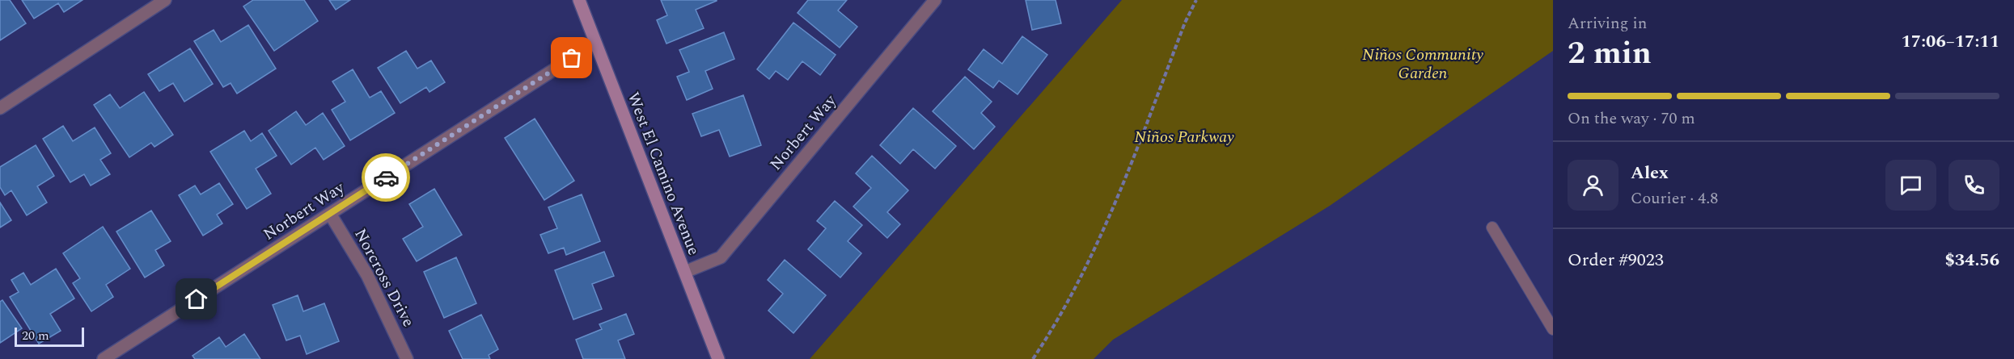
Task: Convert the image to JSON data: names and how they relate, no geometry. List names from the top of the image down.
{
  "streets": {
    "main road": ["West El Camino Avenue"],
    "street": ["Norbert Way", "Norcross Drive"]
  },
  "crossings": [
    ["Norbert Way", "West El Camino Avenue"],
    ["Norbert Way", "Norcross Drive"]
  ],
  "parks": ["Niños Community Garden", "Niños Parkway"],
  "scale_bar": "20 m",
  "page": {
    "heading": ["2 min", "Arriving in", "17:06–17:11"],
    "panel": [
      "Alex",
      "Courier · 4.8",
      "Order #9023",
      "$34.56"
    ],
    "bar": "On the way · 70 m",
    "scale": "20 m"
  }
}
